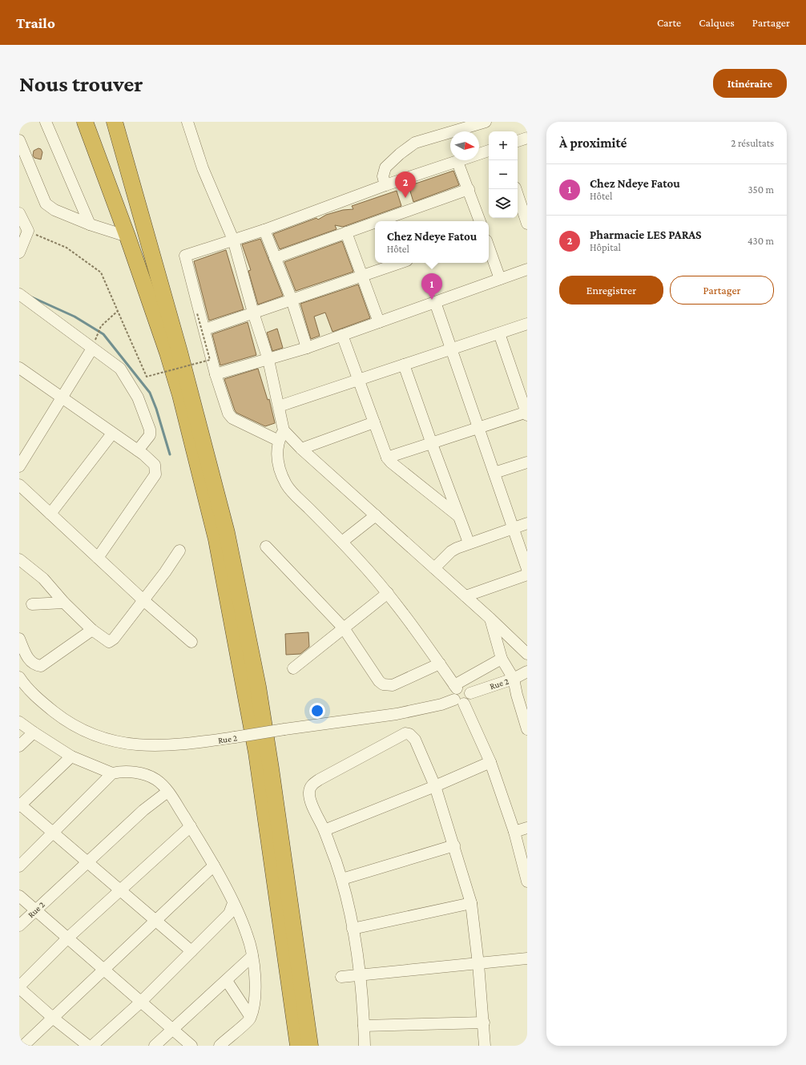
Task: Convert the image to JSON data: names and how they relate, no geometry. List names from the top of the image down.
{
  "streets": {
    "street": ["Rue 2"]
  },
  "north": "right",
  "page": {
    "header": "Trailo",
    "nav": ["Carte", "Calques", "Partager"],
    "buttons": [
      "Itinéraire",
      ["Enregistrer", "Partager"]
    ],
    "title": "Nous trouver",
    "heading": ["À proximité", "2 résultats"],
    "map_buttons": ["+", "−"],
    "list": [
      {
        "mark": "1",
        "name": "Chez Ndeye Fatou",
        "note": "Hôtel",
        "value": "350 m"
      },
      {
        "mark": "2",
        "name": "Pharmacie LES PARAS",
        "note": "Hôpital",
        "value": "430 m"
      }
    ],
    "pins": ["2", "1"],
    "popup": ["Chez Ndeye Fatou", "Hôtel"]
  }
}
